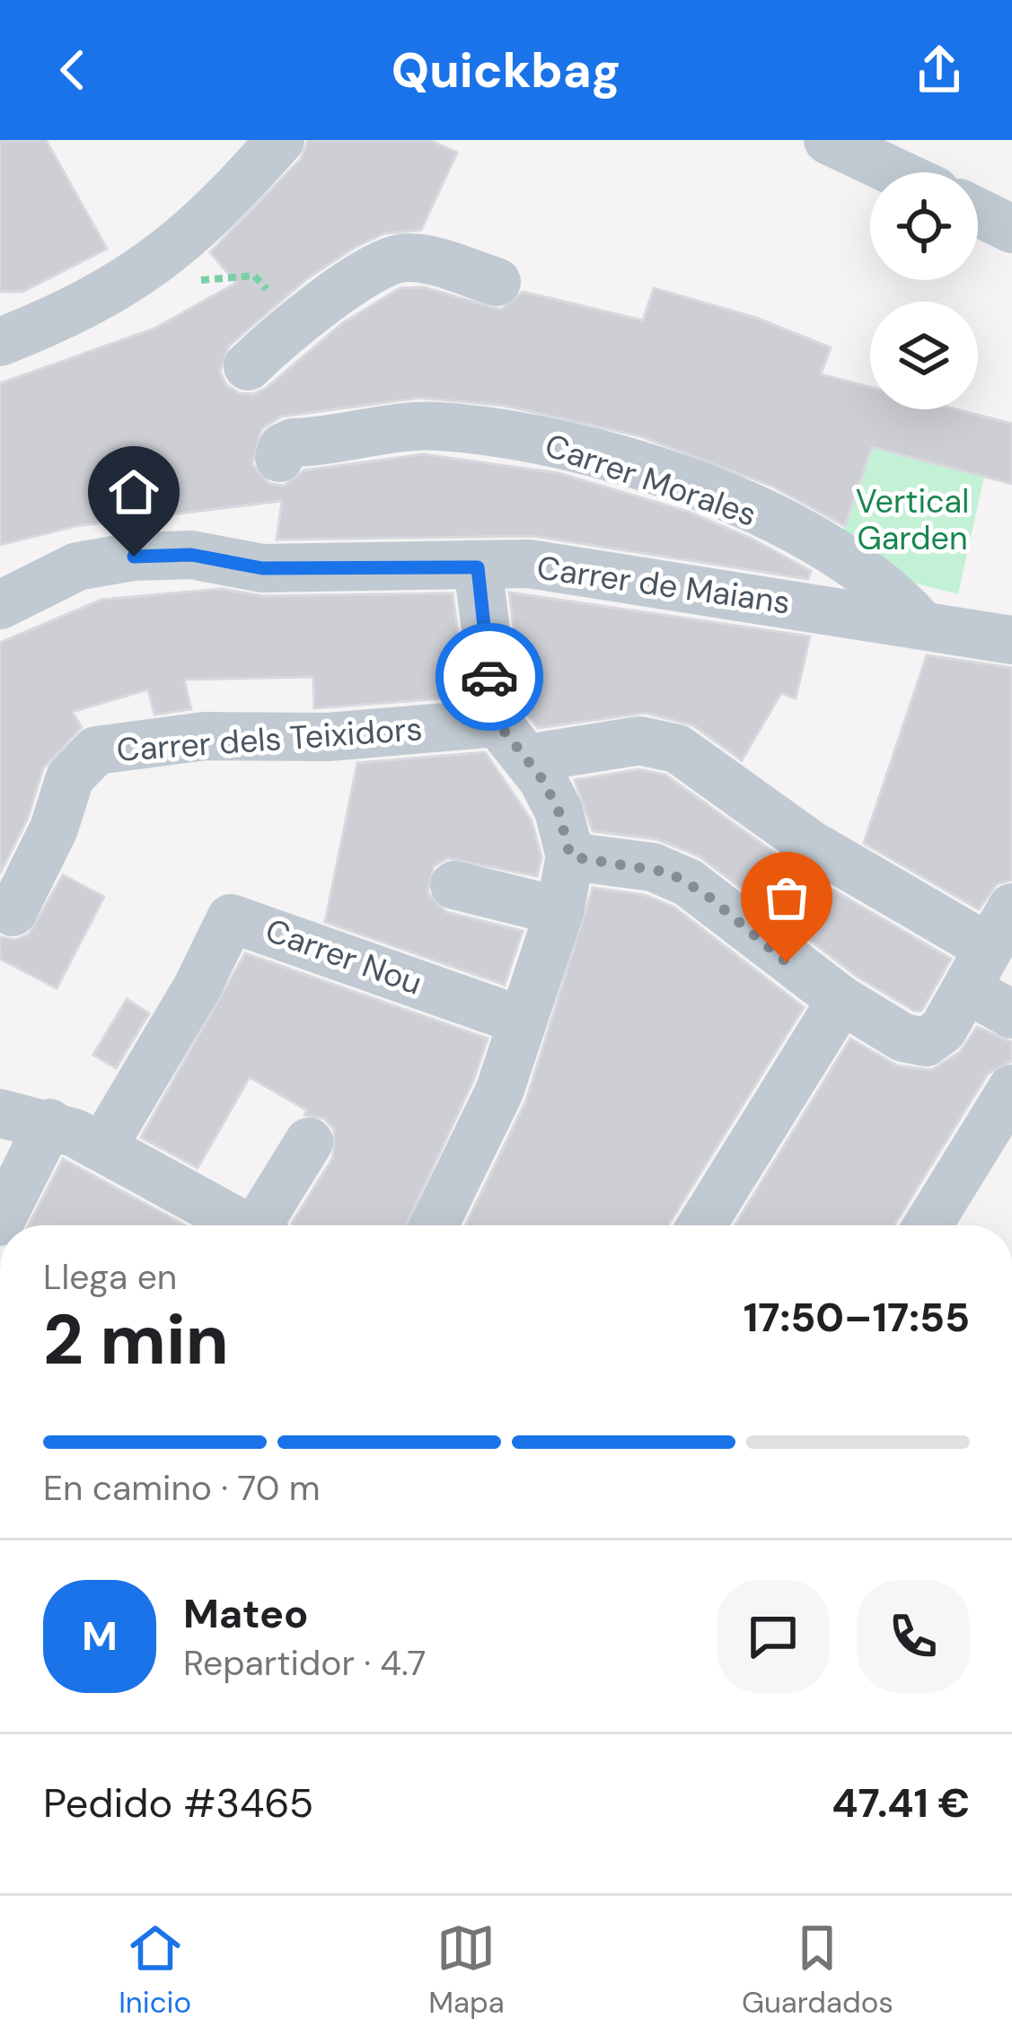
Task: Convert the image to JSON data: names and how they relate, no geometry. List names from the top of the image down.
{
  "streets": {
    "street": [
      "Carrer Morales",
      "Carrer de Maians",
      "Carrer dels Teixidors",
      "Carrer Nou"
    ]
  },
  "crossings": [
    ["Carrer Morales", "Carrer de Maians"]
  ],
  "parks": ["Vertical Garden"],
  "page": {
    "header": "Quickbag",
    "heading": ["2 min", "Llega en", "17:50–17:55"],
    "panel": [
      "Mateo",
      "Repartidor · 4.7",
      "Pedido #3465",
      "47.41 €"
    ],
    "bar": "En camino · 70 m",
    "round": "M",
    "tabs": ["Inicio", "Mapa", "Guardados"]
  }
}
